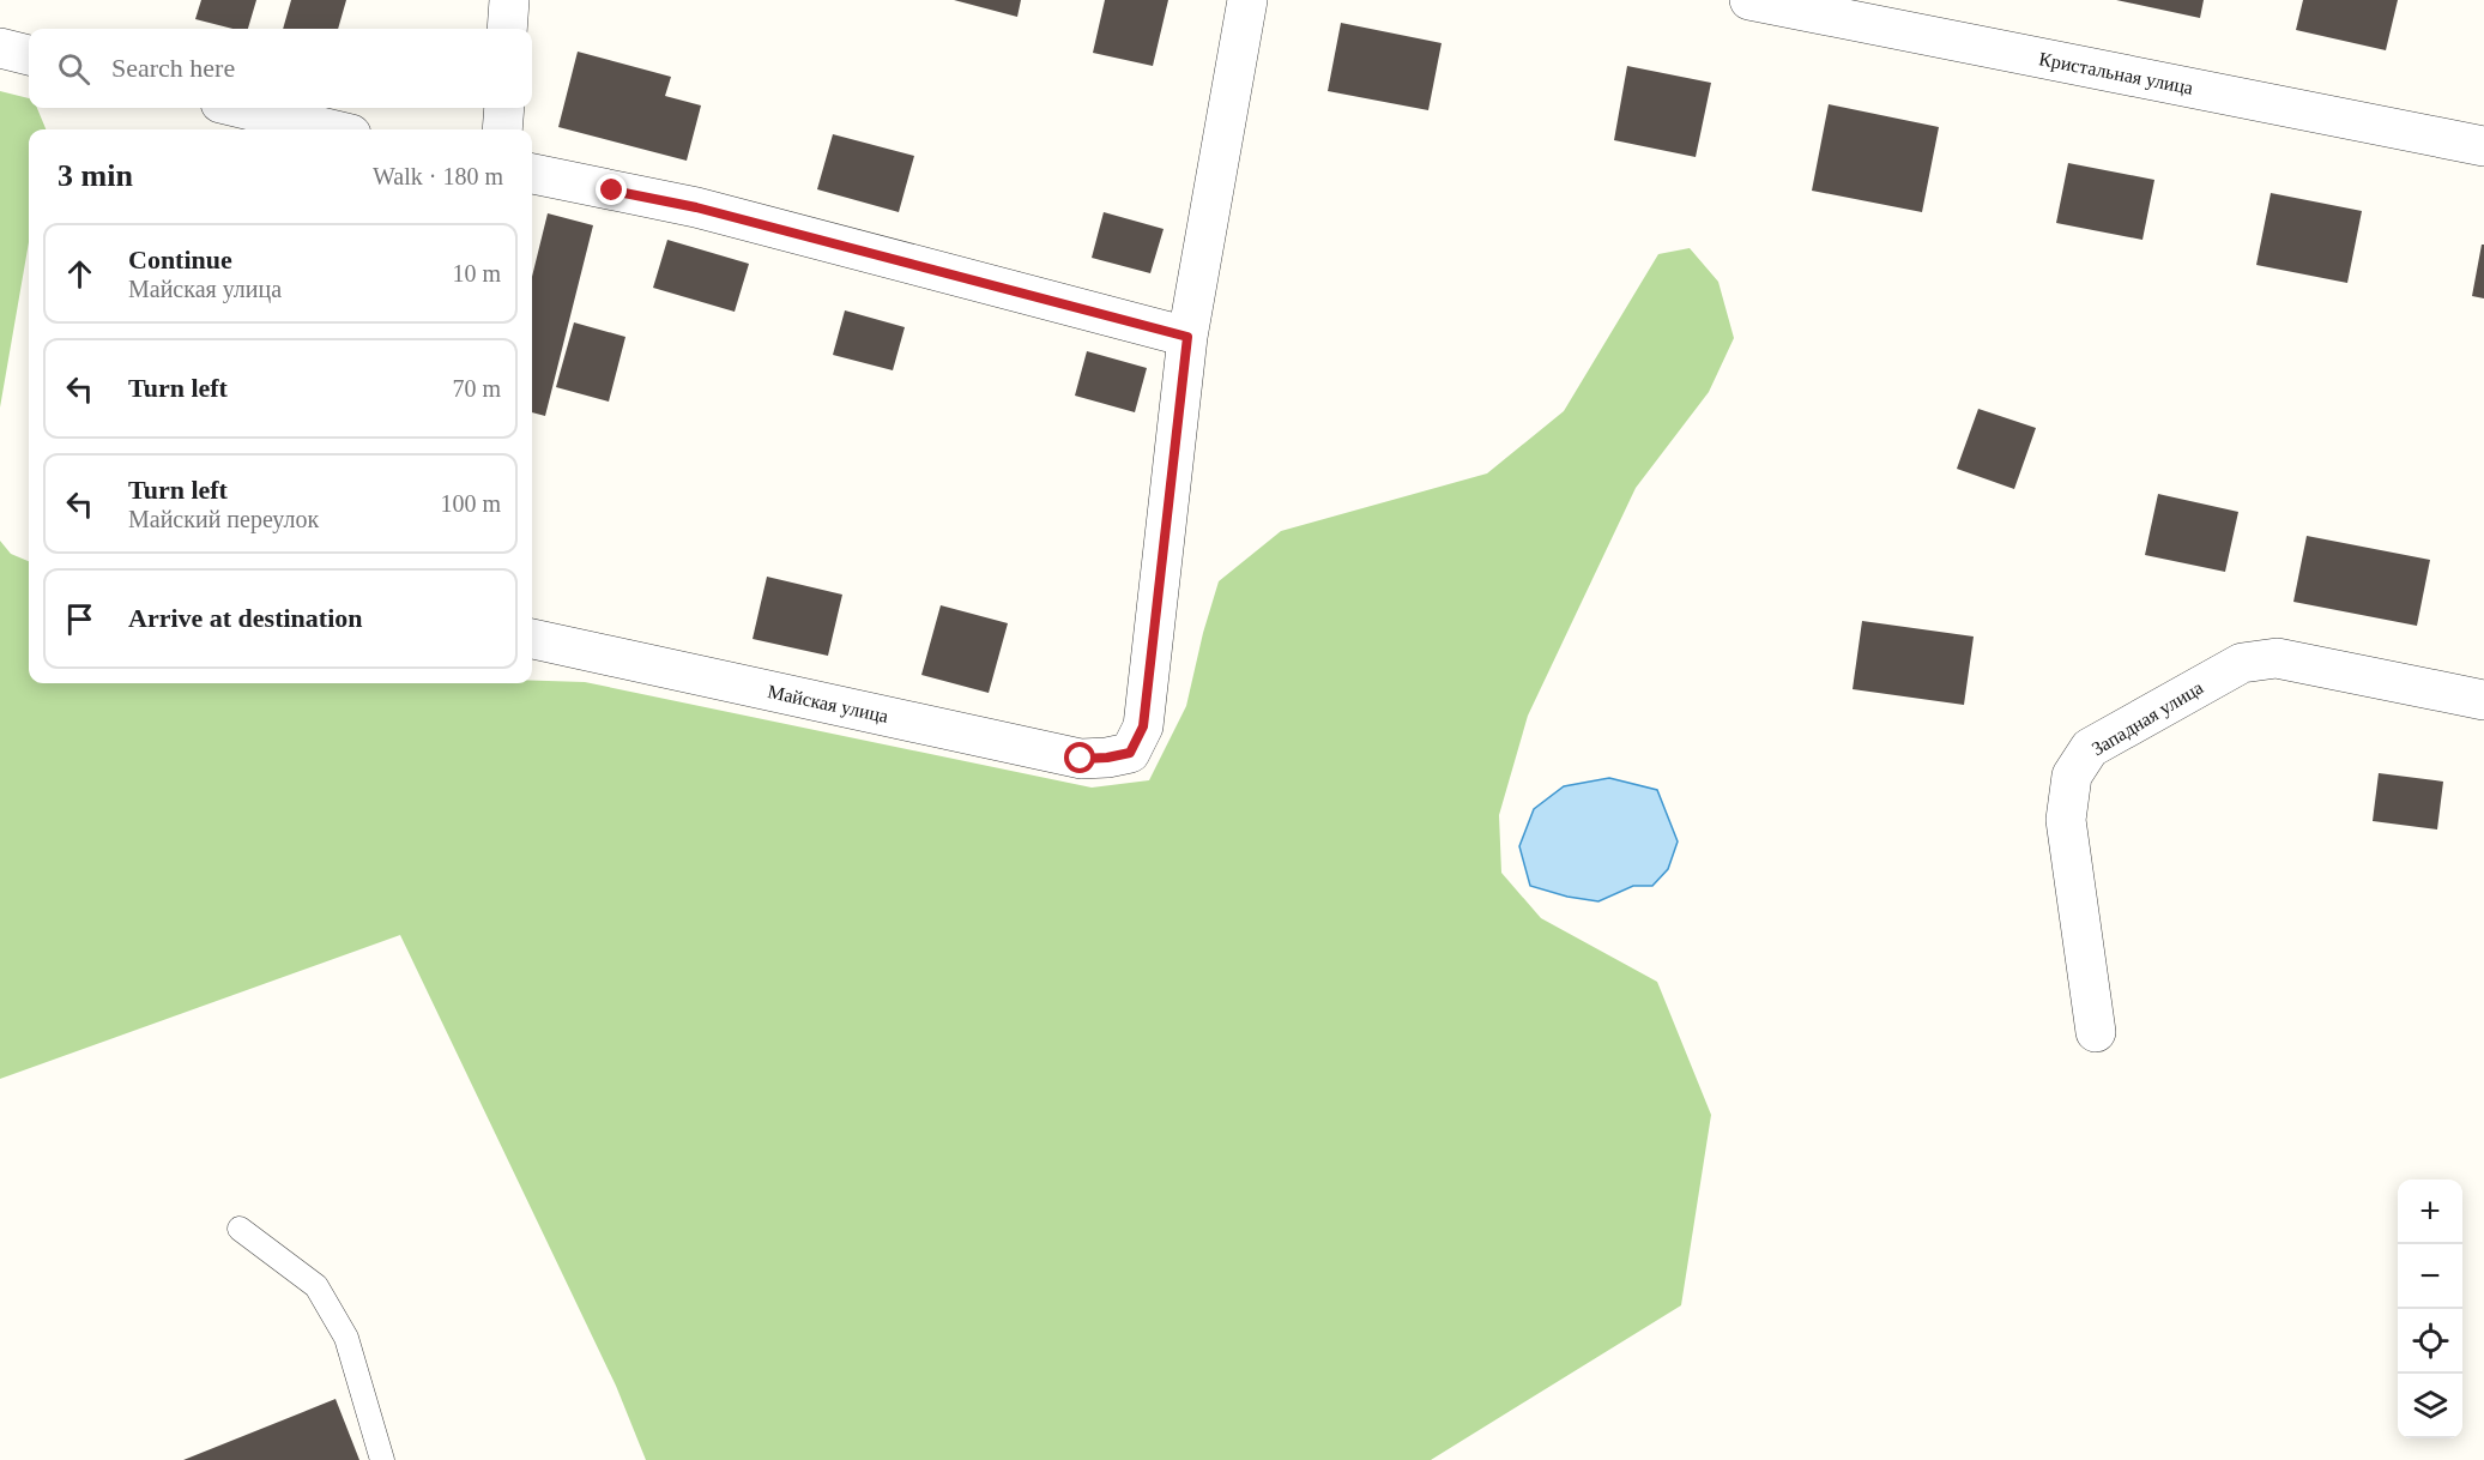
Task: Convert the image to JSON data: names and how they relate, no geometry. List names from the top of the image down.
{
  "streets": {
    "street": ["Кристальная улица", "Майская улица", "Западная улица"]
  },
  "page": {
    "search": "Search here",
    "heading": ["3 min", "Walk · 180 m"],
    "list": [
      ["Continue", "Майская улица", "10 m"],
      ["Turn left", "70 m"],
      ["Turn left", "Майский переулок", "100 m"],
      "Arrive at destination"
    ],
    "map_buttons": ["+", "−"]
  }
}
